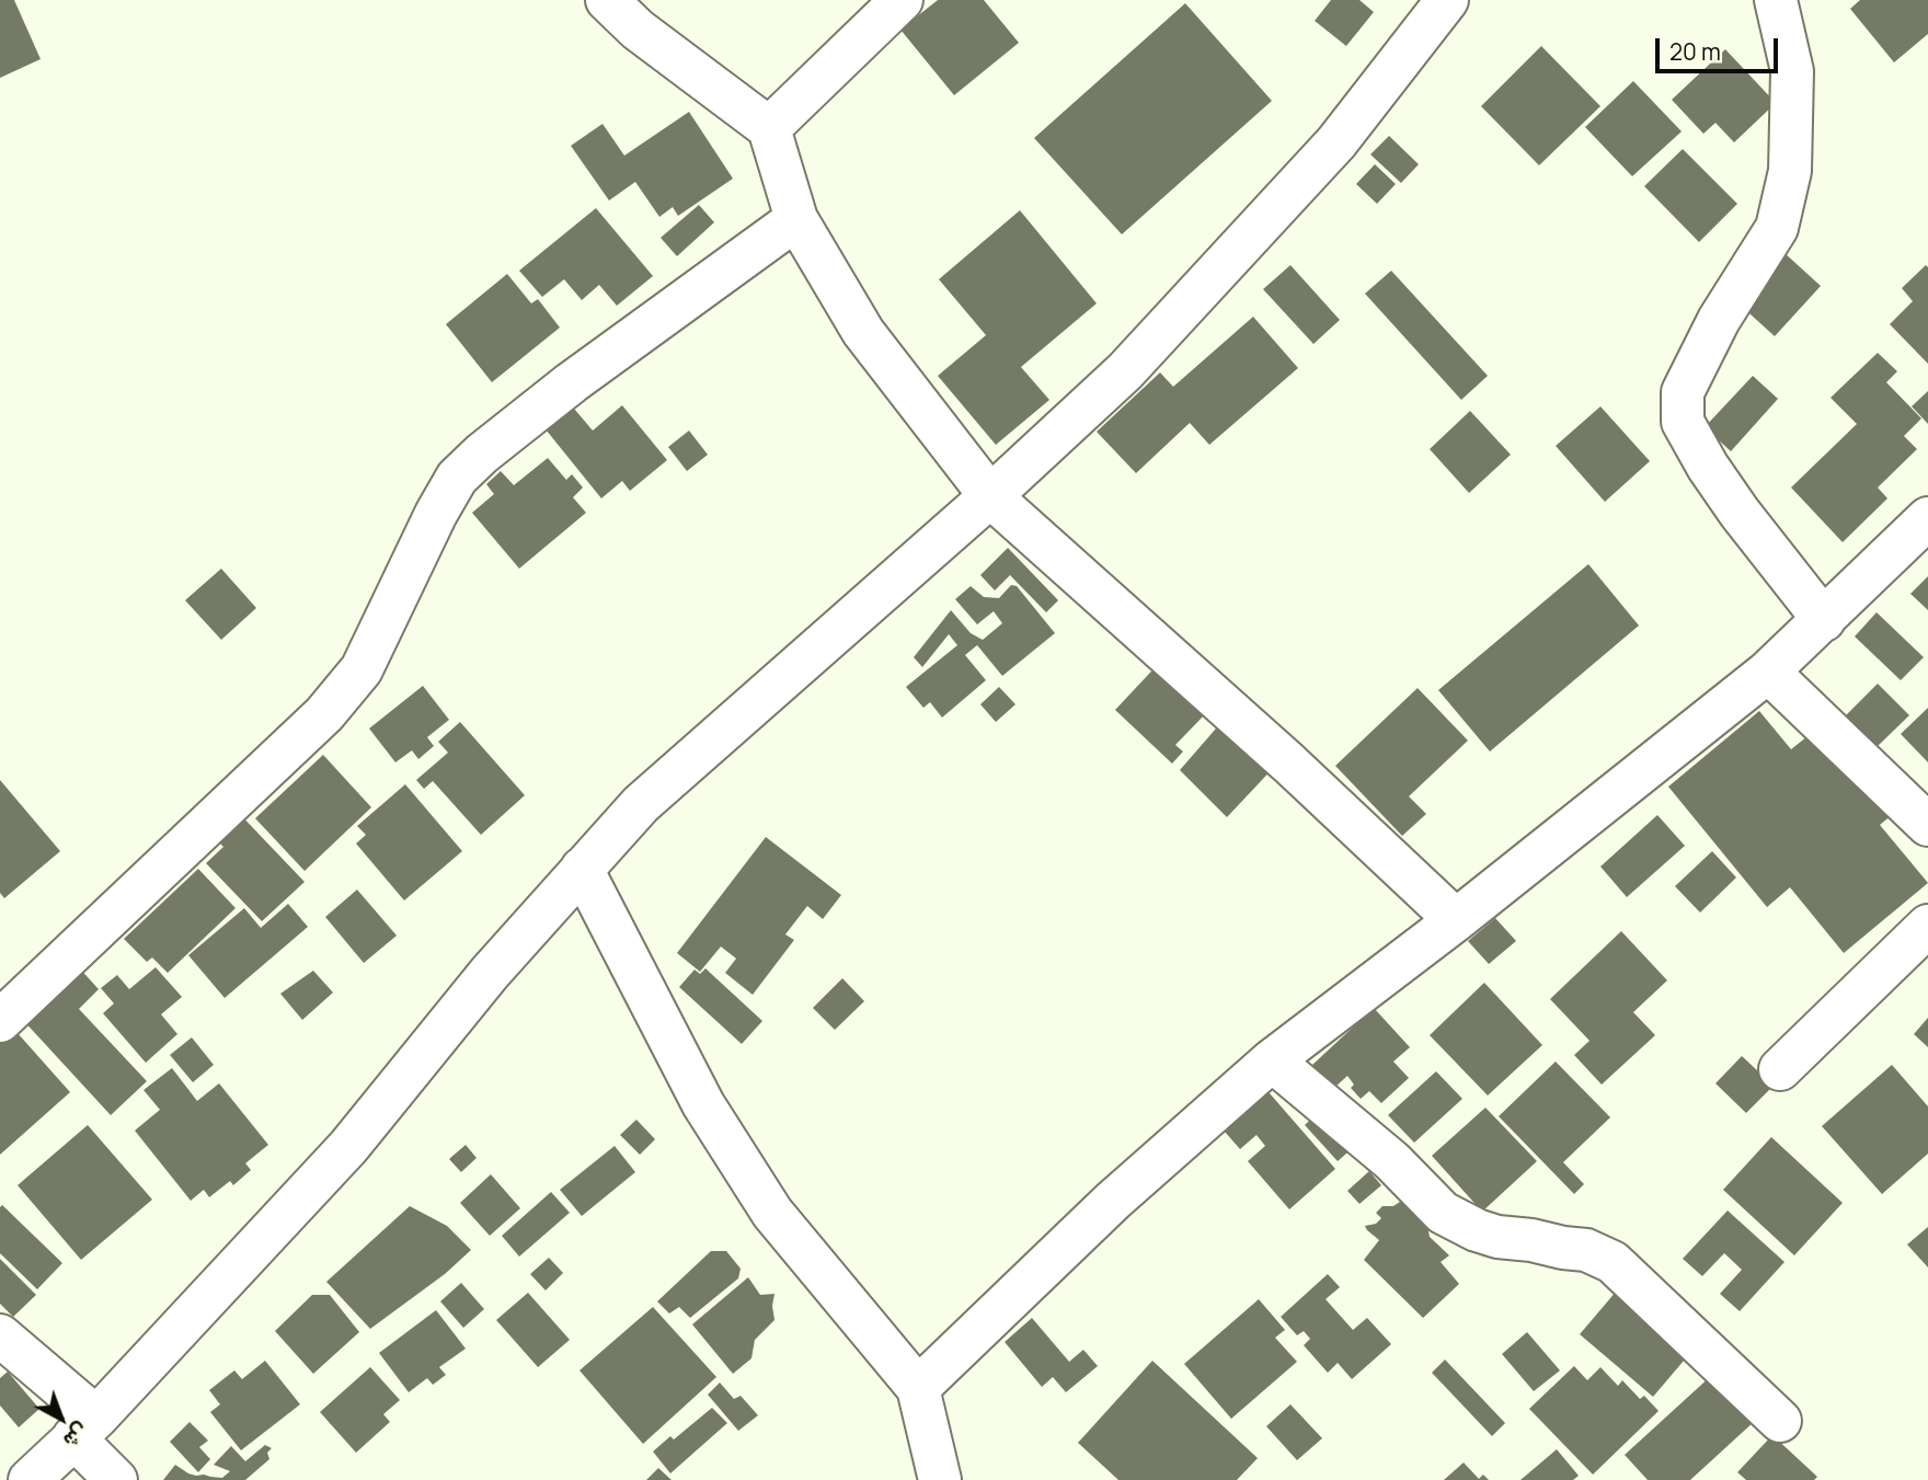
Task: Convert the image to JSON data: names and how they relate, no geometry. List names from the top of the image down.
{
  "scale_bar": "20 m",
  "north": "bottom right"
}
